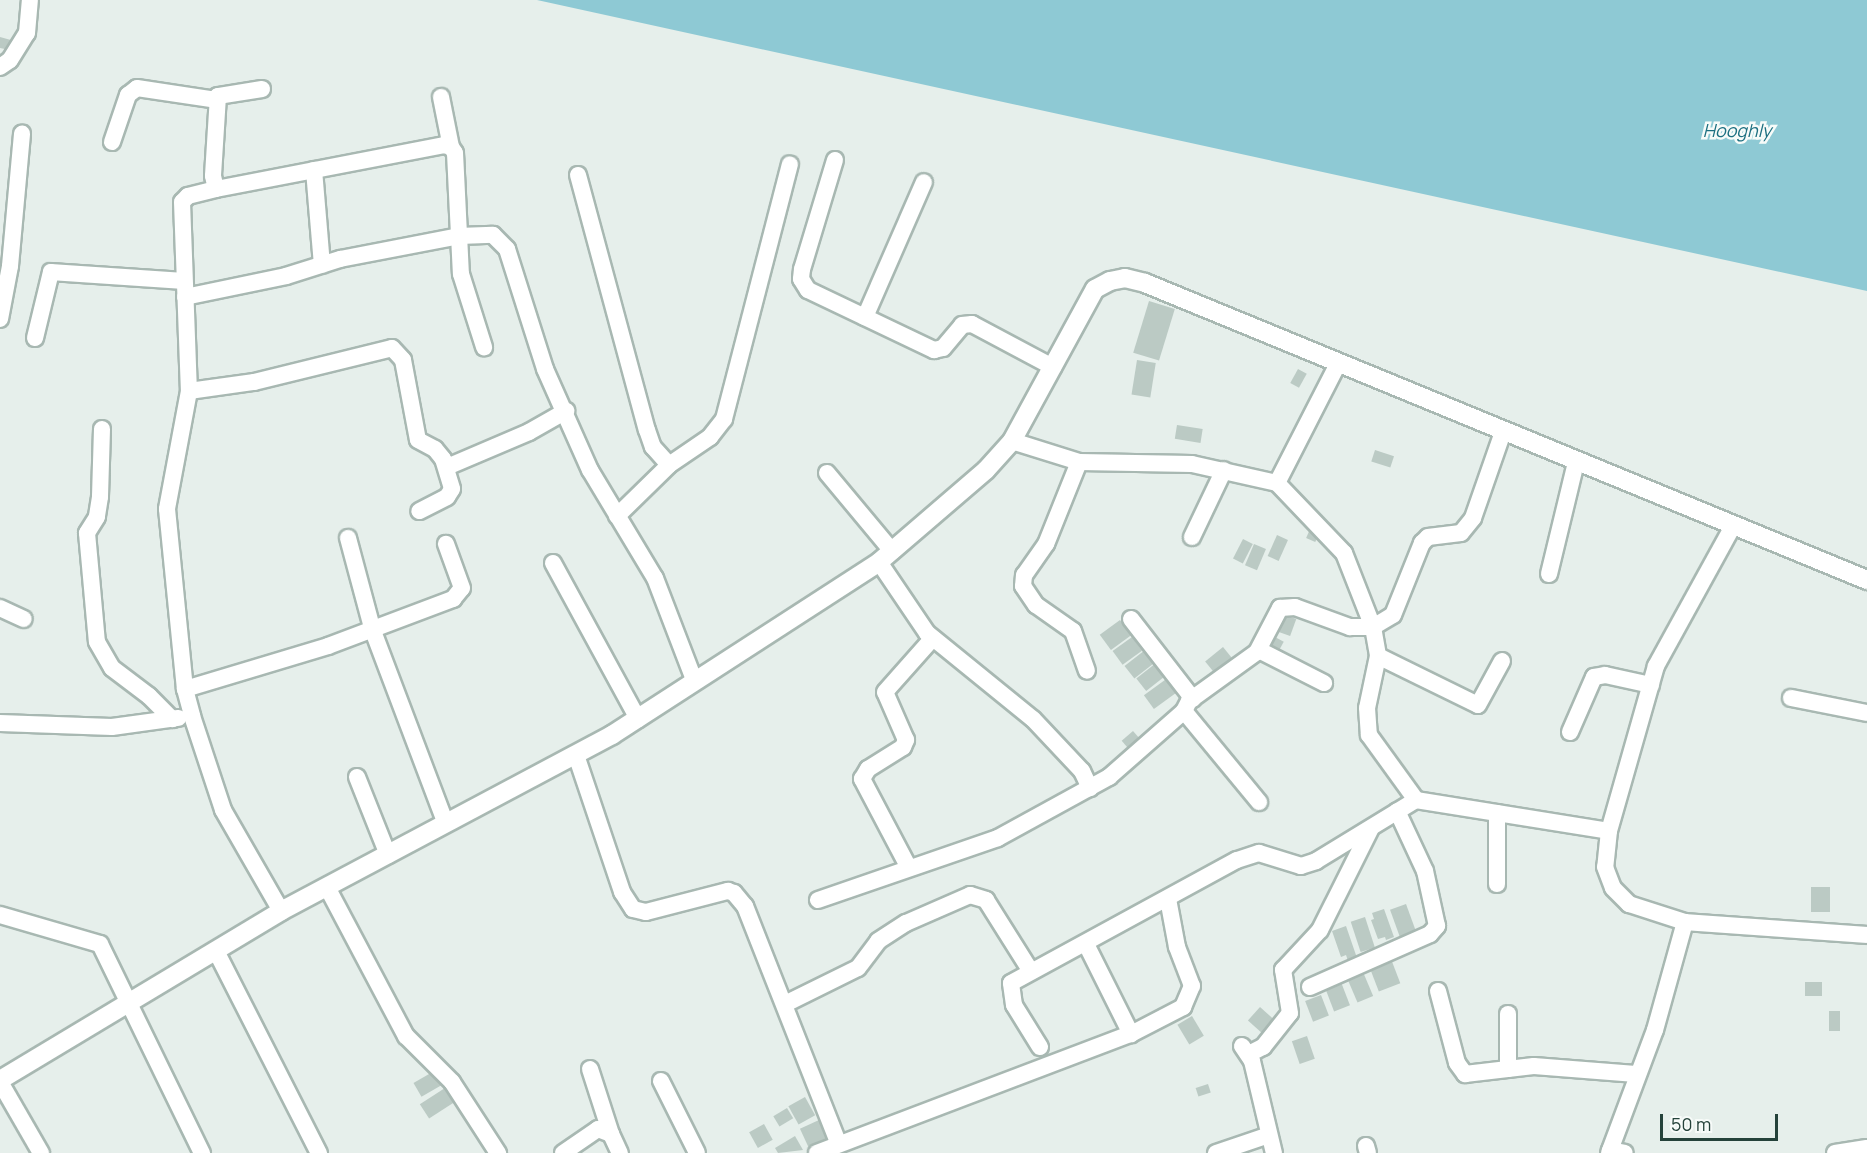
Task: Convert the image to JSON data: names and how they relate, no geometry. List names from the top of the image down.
{
  "water": ["Hooghly"],
  "scale_bar": "50 m"
}
